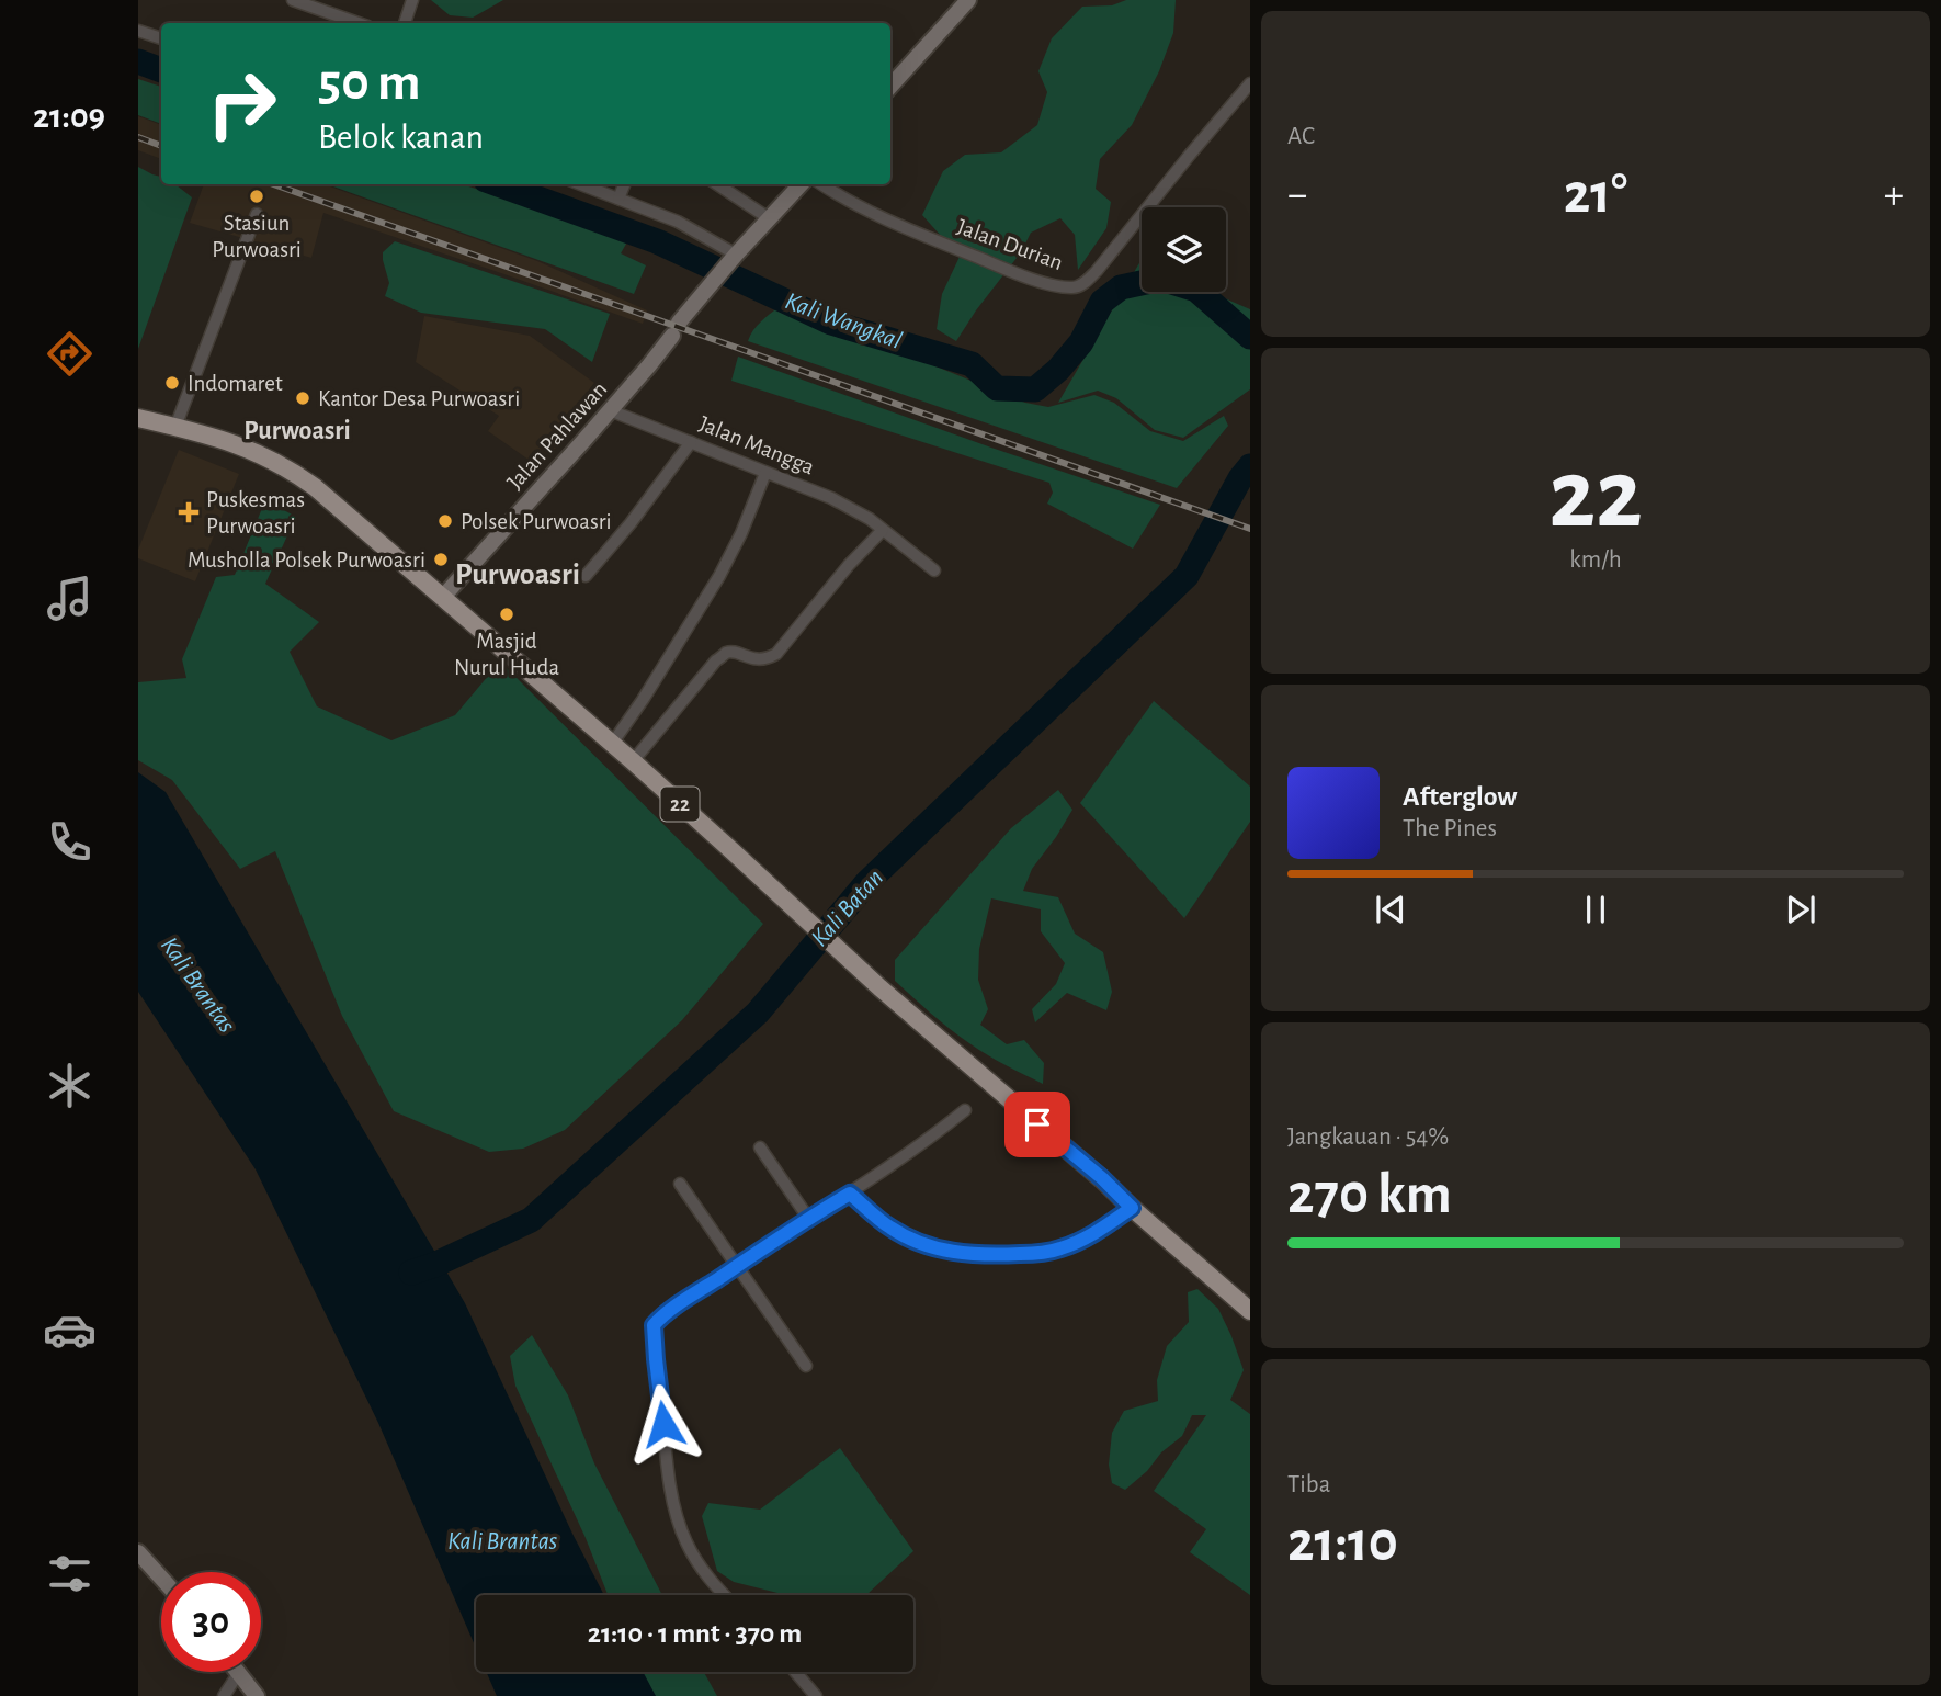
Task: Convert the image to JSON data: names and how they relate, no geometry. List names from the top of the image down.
{
  "streets": {
    "highway": ["22"],
    "main road": ["Jalan Pahlawan"],
    "street": ["Jalan Durian", "Jalan Mangga"]
  },
  "crossings": [
    ["Jalan Pahlawan", "Jalan Mangga"],
    ["Jalan Pahlawan", "22"]
  ],
  "districts": ["Purwoasri", "Purwoasri"],
  "water": ["Kali Wangkal", "Kali Batan", "Kali Brantas"],
  "places": {
    "other": [
      "Stasiun Purwoasri",
      "Indomaret",
      "Kantor Desa Purwoasri",
      "Polsek Purwoasri",
      "Musholla Polsek Purwoasri",
      "Masjid Nurul Huda"
    ],
    "health": ["Puskesmas Purwoasri"]
  },
  "page": {
    "tabs": "21:09",
    "tile": [
      "AC",
      ["22", "km/h"],
      ["Jangkauan · 54%", "270 km"],
      ["Tiba", "21:10"]
    ],
    "turn": ["50 m", "Belok kanan"],
    "heat": ["−", "21°", "+"],
    "song": ["Afterglow", "The Pines"],
    "limit": "30",
    "trip": "21:10 · 1 mnt · 370 m"
  }
}
